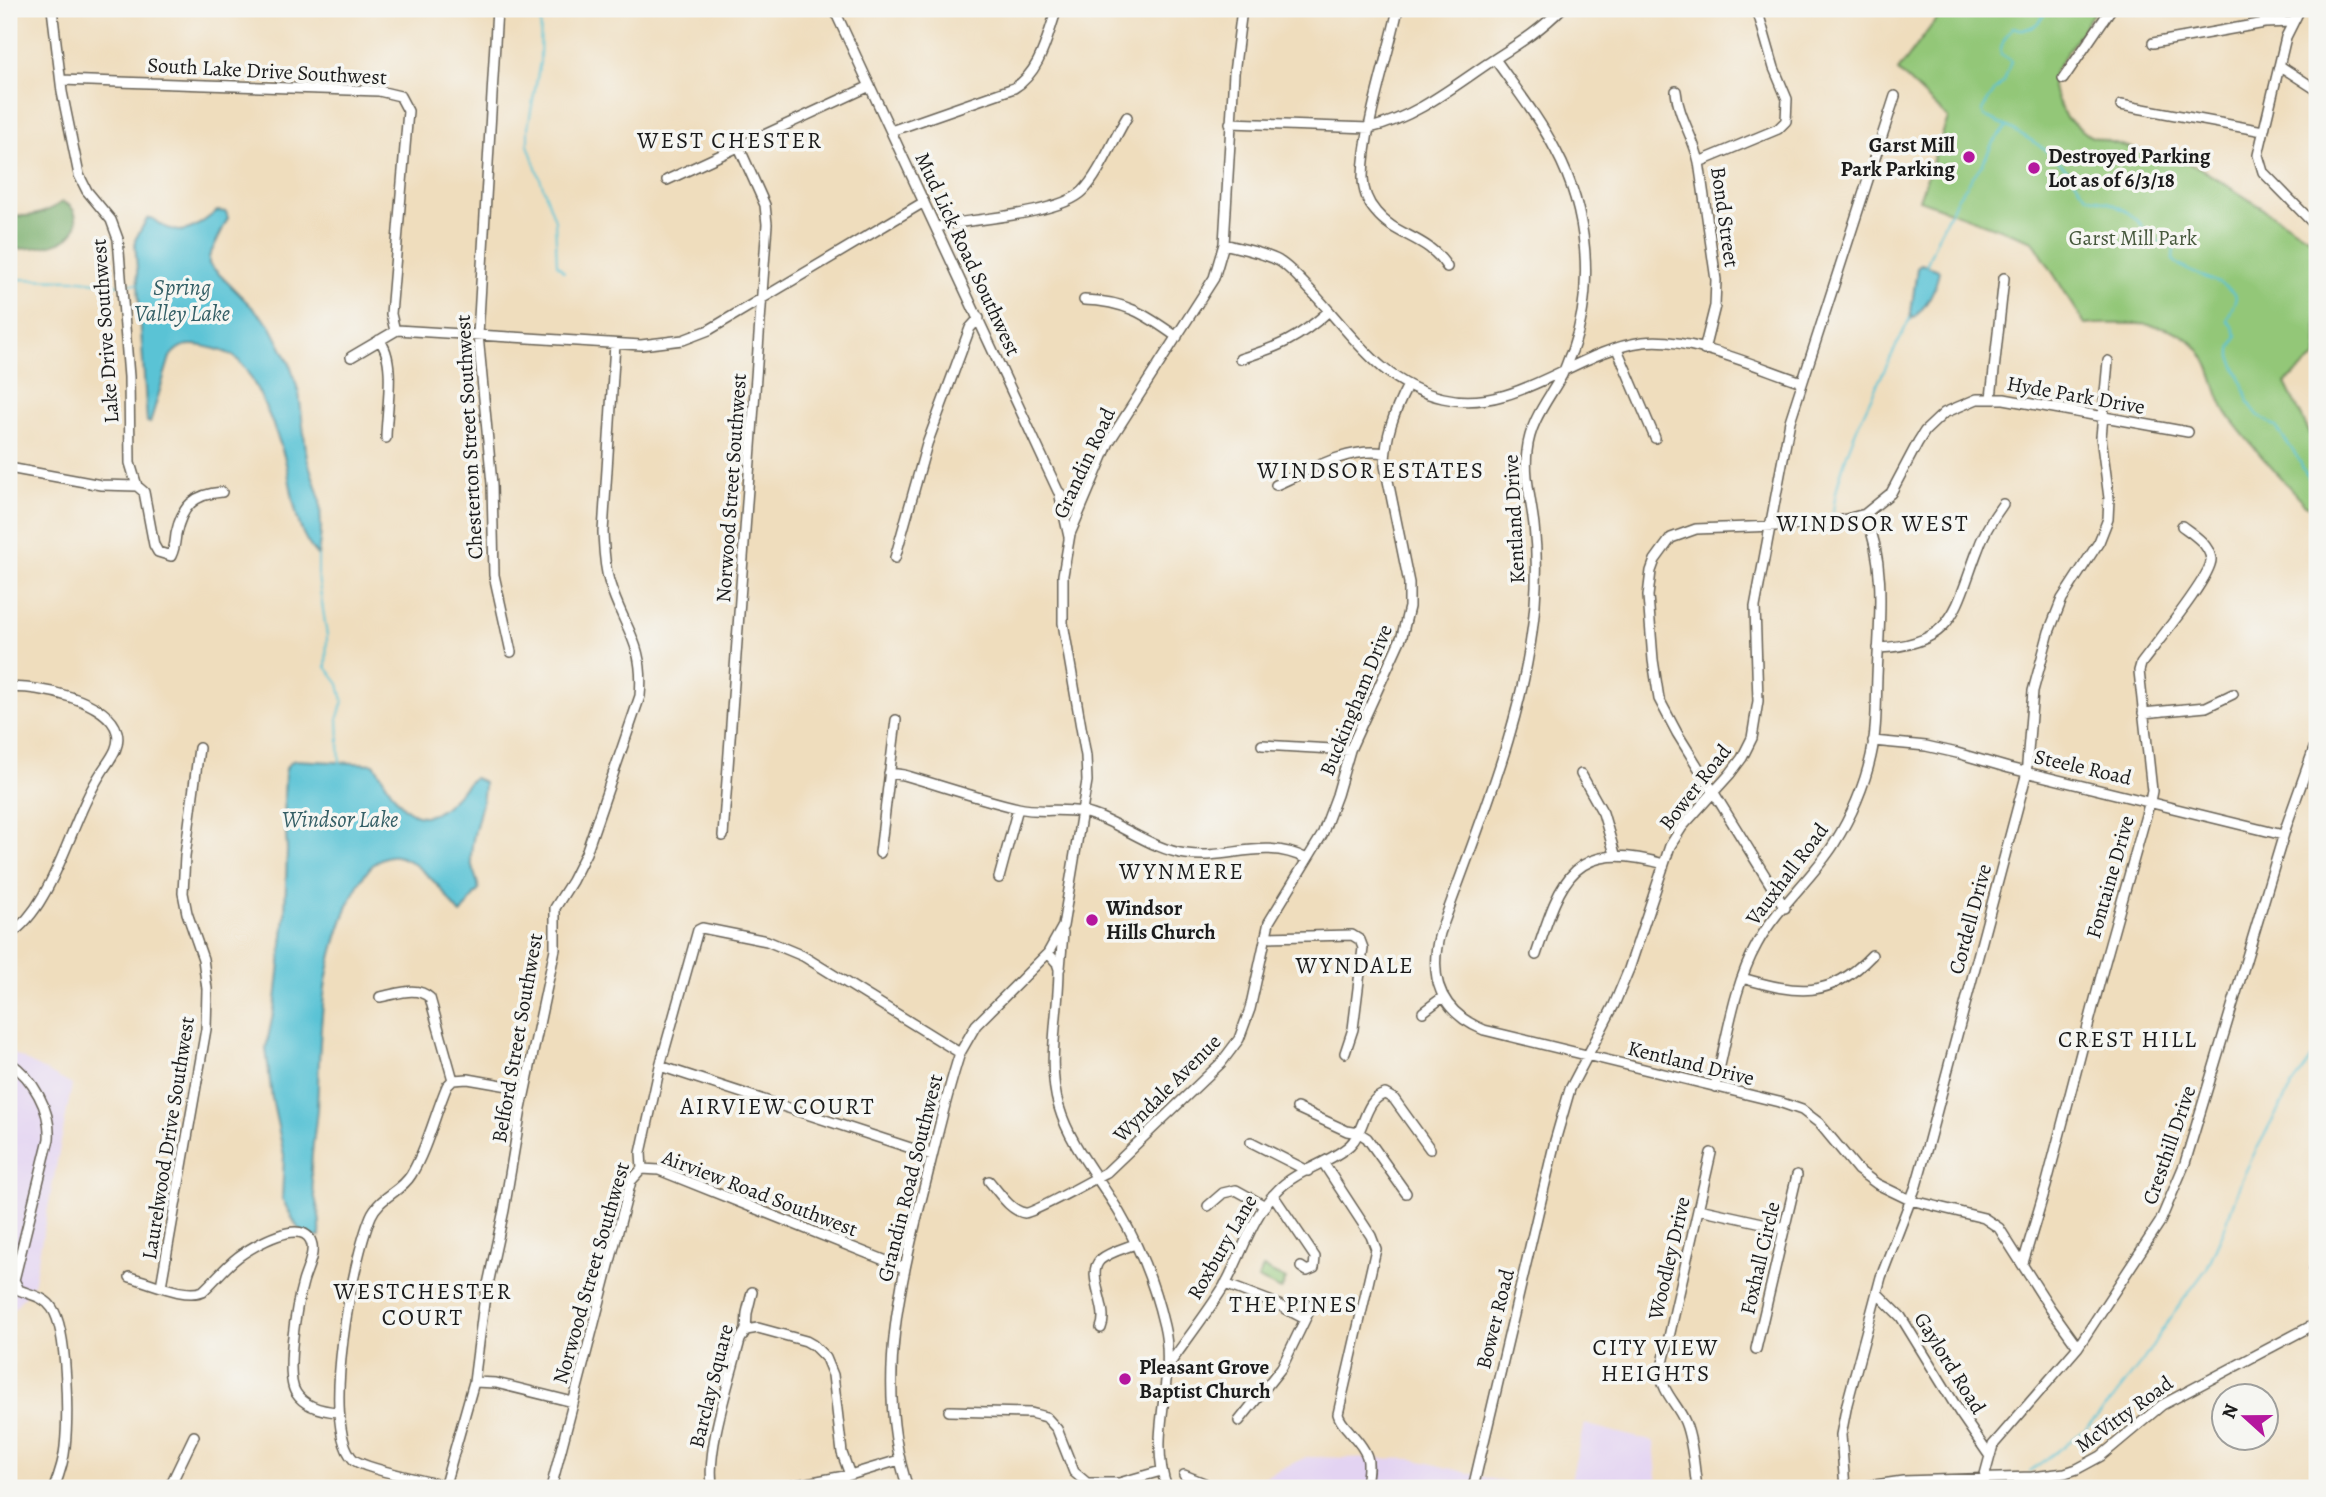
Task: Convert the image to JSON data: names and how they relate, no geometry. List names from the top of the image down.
{
  "streets": {
    "street": [
      "South Lake Drive Southwest",
      "Bond Street",
      "Mud Lick Road Southwest",
      "Lake Drive Southwest",
      "Hyde Park Drive",
      "Chesterton Street Southwest",
      "Grandin Road",
      "Norwood Street Southwest",
      "Kentland Drive",
      "Buckingham Drive",
      "Steele Road",
      "Bower Road",
      "Vauxhall Road",
      "Fontaine Drive",
      "Cordell Drive",
      "Belford Street Southwest",
      "Wyndale Avenue",
      "Laurelwood Drive Southwest",
      "Cresthill Drive",
      "Grandin Road Southwest",
      "Airview Road Southwest",
      "Roxbury Lane",
      "Woodley Drive",
      "Foxhall Circle",
      "Gaylord Road",
      "Barclay Square",
      "McVitty Road"
    ]
  },
  "crossings": [
    ["South Lake Drive Southwest", "Lake Drive Southwest"],
    ["Mud Lick Road Southwest", "Grandin Road"],
    ["Hyde Park Drive", "Bower Road"],
    ["Hyde Park Drive", "Vauxhall Road"],
    ["Hyde Park Drive", "Cordell Drive"],
    ["Grandin Road", "Grandin Road Southwest"],
    ["Norwood Street Southwest", "Grandin Road Southwest"],
    ["Norwood Street Southwest", "Airview Road Southwest"],
    ["Kentland Drive", "Bower Road"],
    ["Kentland Drive", "Vauxhall Road"],
    ["Kentland Drive", "Fontaine Drive"],
    ["Kentland Drive", "Cordell Drive"],
    ["Kentland Drive", "Cresthill Drive"],
    ["Buckingham Drive", "Wyndale Avenue"],
    ["Steele Road", "Vauxhall Road"],
    ["Steele Road", "Fontaine Drive"],
    ["Steele Road", "Cordell Drive"],
    ["Steele Road", "Cresthill Drive"],
    ["Cordell Drive", "Gaylord Road"],
    ["Cresthill Drive", "Gaylord Road"],
    ["Cresthill Drive", "McVitty Road"],
    ["Grandin Road Southwest", "Airview Road Southwest"]
  ],
  "districts": [
    "WEST CHESTER",
    "WINDSOR ESTATES",
    "WINDSOR WEST",
    "WYNMERE",
    "WYNDALE",
    "CREST HILL",
    "AIRVIEW COURT",
    "WESTCHESTER COURT",
    "THE PINES",
    "CITY VIEW HEIGHTS"
  ],
  "water": ["Spring Valley Lake", "Windsor Lake"],
  "parks": ["Garst Mill Park"],
  "places": [
    "Garst Mill Park Parking",
    "Destroyed Parking Lot as of 6/3/18",
    "Windsor Hills Church",
    "Pleasant Grove Baptist Church"
  ],
  "north": "left"
}
